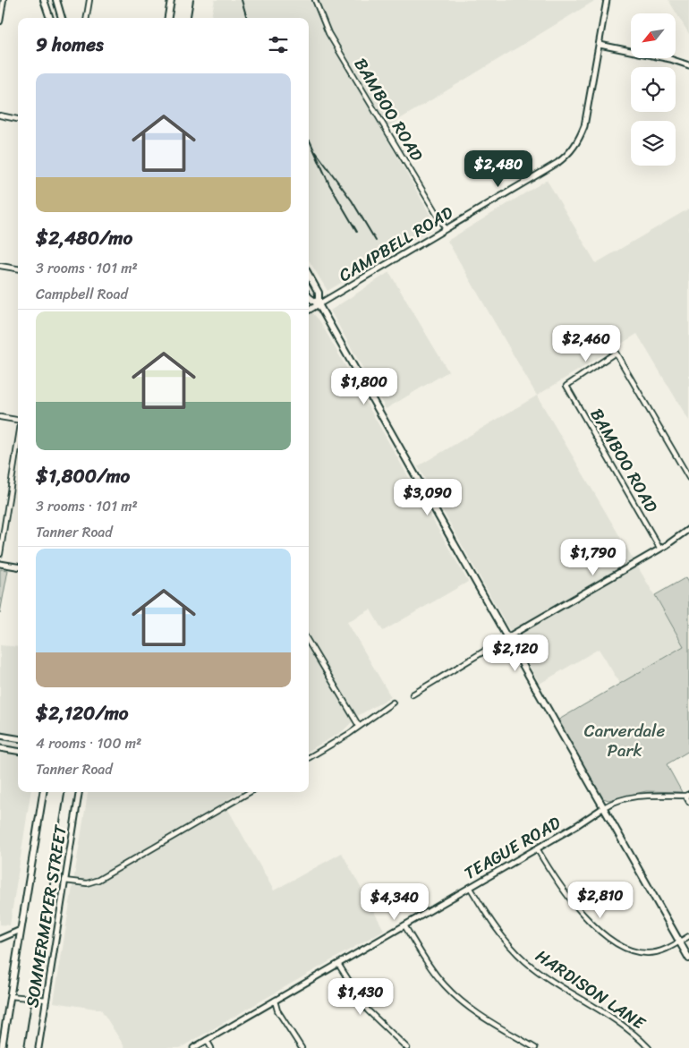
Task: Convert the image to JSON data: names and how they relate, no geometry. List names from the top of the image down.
{
  "streets": {
    "street": [
      "BAMBOO ROAD",
      "CAMPBELL ROAD",
      "TEAGUE ROAD",
      "SOMMERMEYER STREET",
      "HARDISON LANE"
    ]
  },
  "crossings": [
    ["BAMBOO ROAD", "CAMPBELL ROAD"],
    ["TEAGUE ROAD", "HARDISON LANE"]
  ],
  "parks": ["Carverdale Park"],
  "north": "bottom left",
  "page": {
    "heading": "9 homes",
    "list": [
      {
        "name": "$2,480/mo",
        "note": "3 rooms · 101 m² · Campbell Road"
      },
      {
        "name": "$1,800/mo",
        "note": "3 rooms · 101 m² · Tanner Road"
      },
      {
        "name": "$2,120/mo",
        "note": "4 rooms · 100 m² · Tanner Road"
      }
    ],
    "price": [
      "$2,480",
      "$2,460",
      "$1,800",
      "$3,090",
      "$1,790",
      "$2,120",
      "$2,810",
      "$4,340",
      "$1,430"
    ]
  }
}
